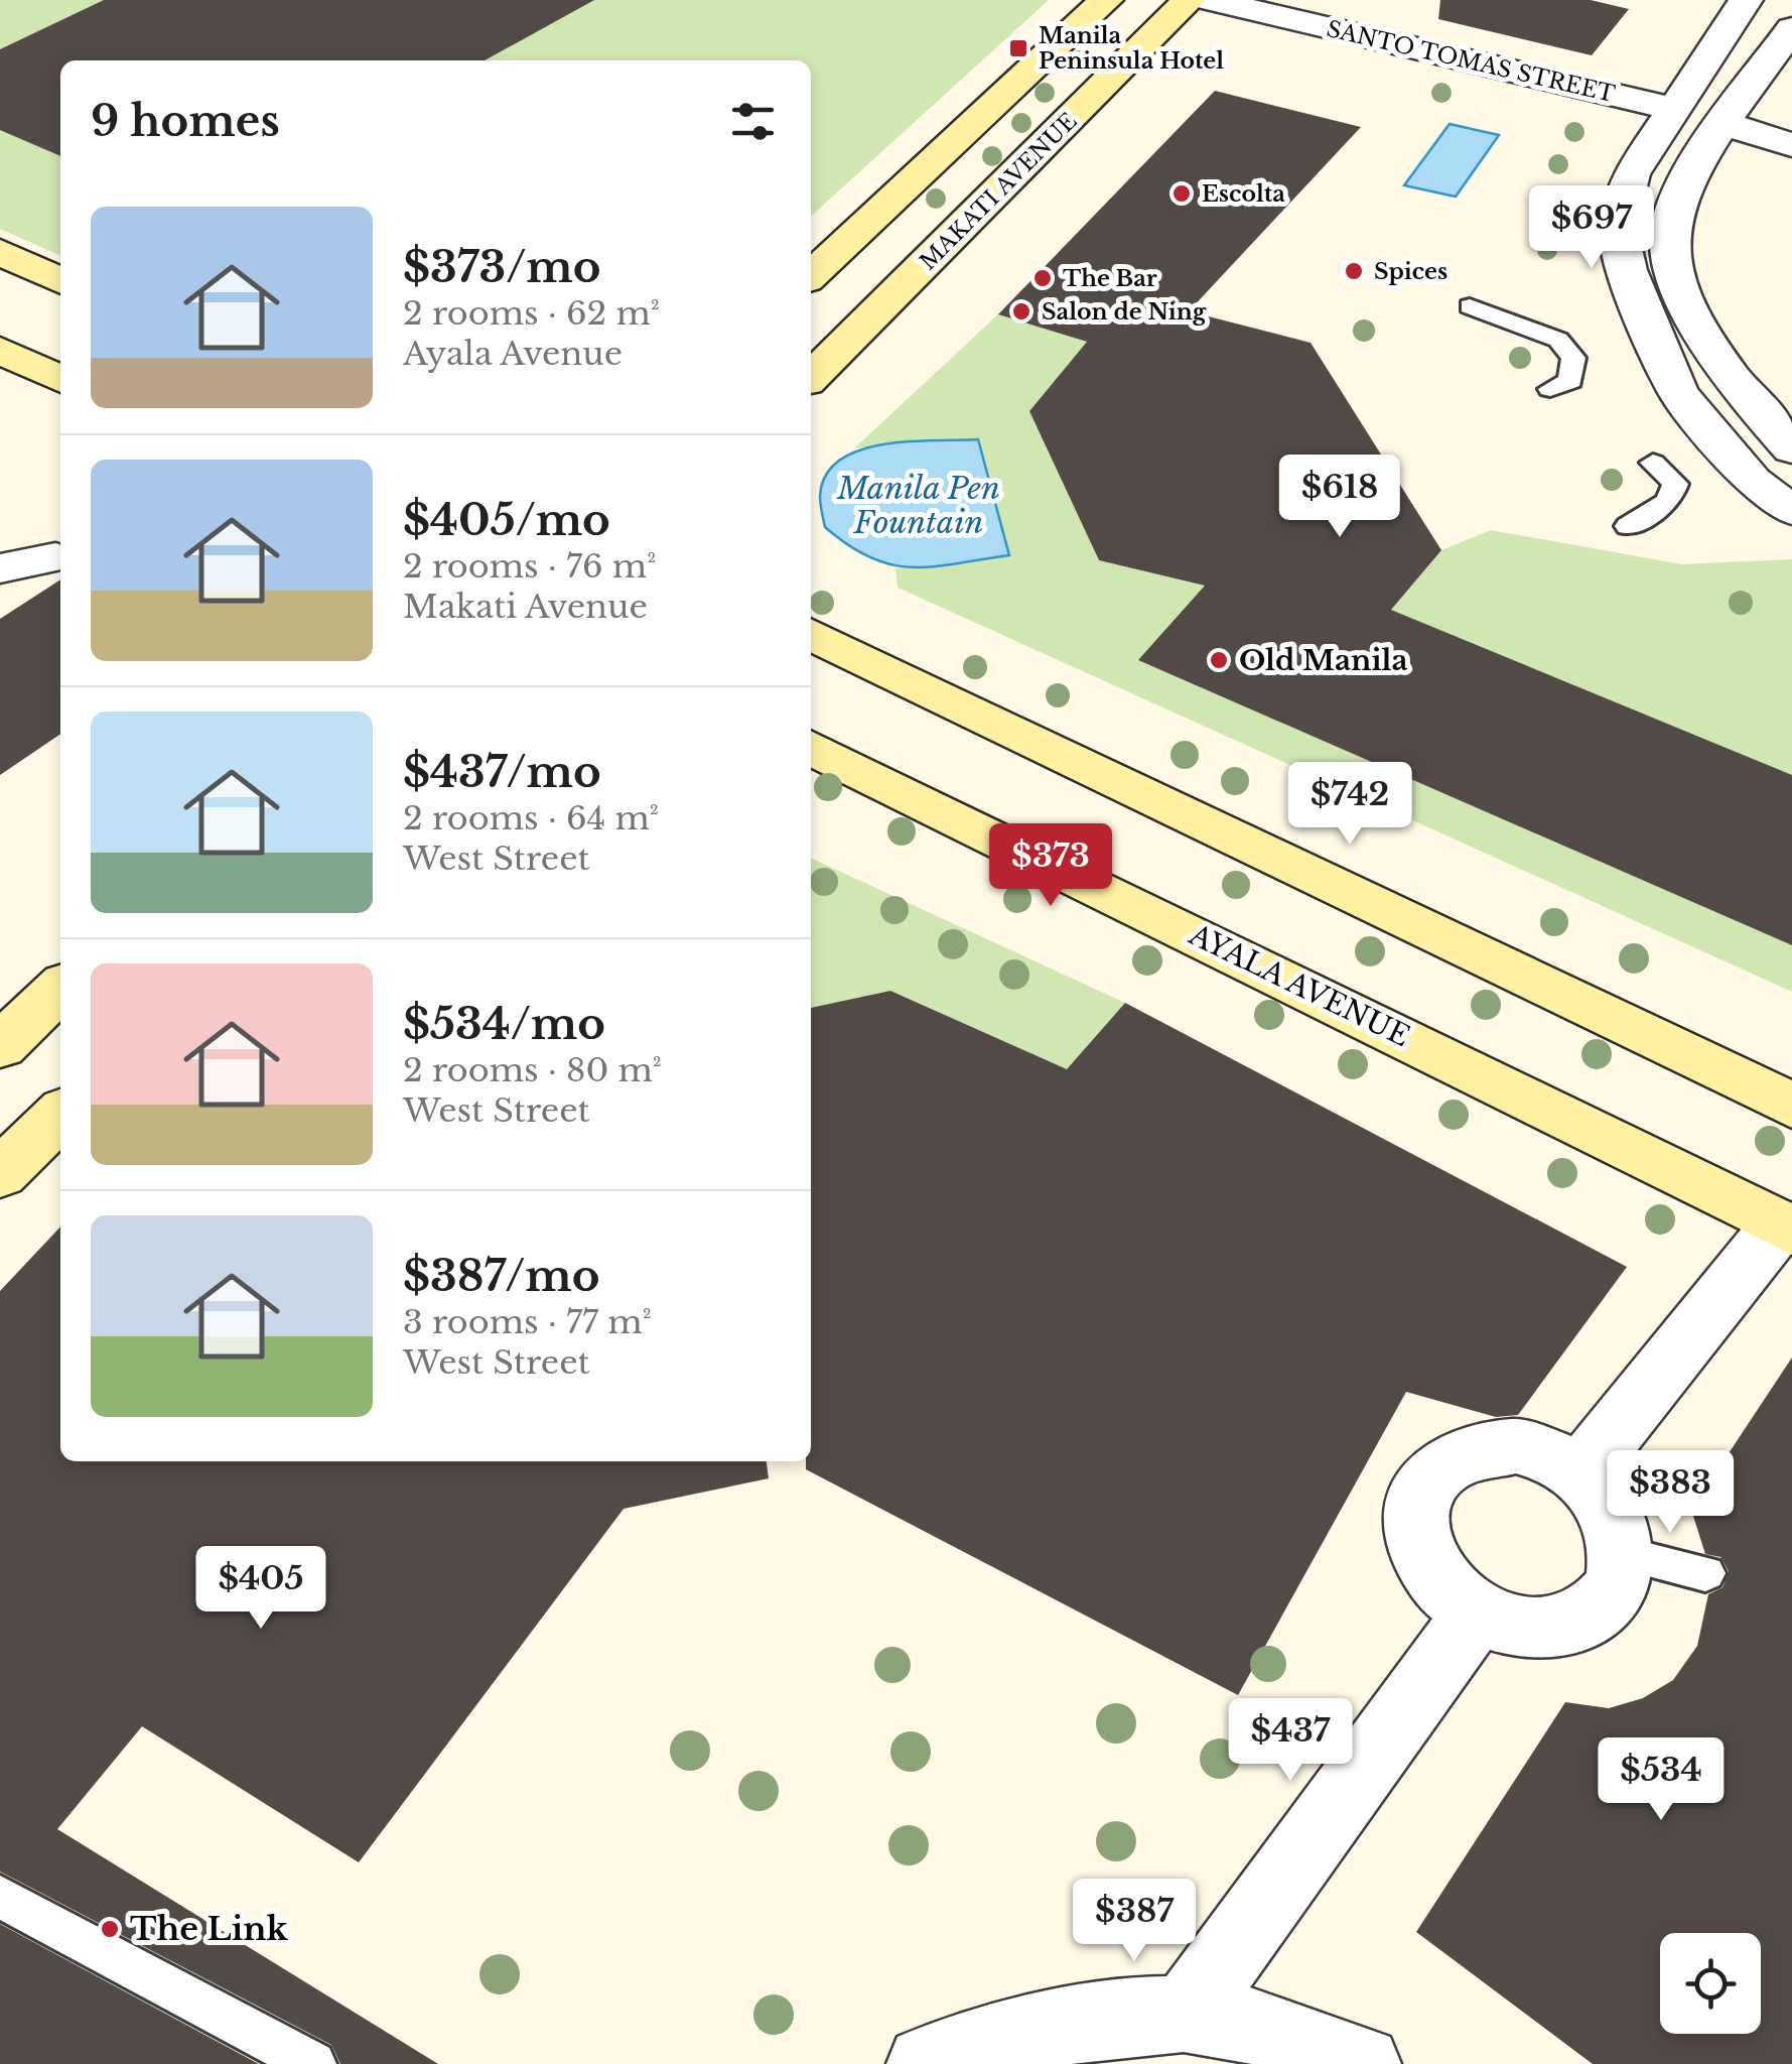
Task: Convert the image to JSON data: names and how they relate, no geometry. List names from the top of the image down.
{
  "streets": {
    "main road": ["MAKATI AVENUE", "AYALA AVENUE"],
    "street": ["SANTO TOMAS STREET"]
  },
  "water": ["Manila Pen Fountain"],
  "places": {
    "transit": ["Manila Peninsula Hotel"],
    "other": [
      "Escolta",
      "Spices",
      "The Bar",
      "Salon de Ning",
      "Old Manila",
      "The Link"
    ]
  },
  "page": {
    "heading": "9 homes",
    "list": [
      {
        "name": "$373/mo",
        "note": "2 rooms · 62 m² · Ayala Avenue"
      },
      {
        "name": "$405/mo",
        "note": "2 rooms · 76 m² · Makati Avenue"
      },
      {
        "name": "$437/mo",
        "note": "2 rooms · 64 m² · West Street"
      },
      {
        "name": "$534/mo",
        "note": "2 rooms · 80 m² · West Street"
      },
      {
        "name": "$387/mo",
        "note": "3 rooms · 77 m² · West Street"
      }
    ],
    "price": [
      "$697",
      "$618",
      "$742",
      "$373",
      "$383",
      "$405",
      "$437",
      "$534",
      "$387"
    ]
  }
}
